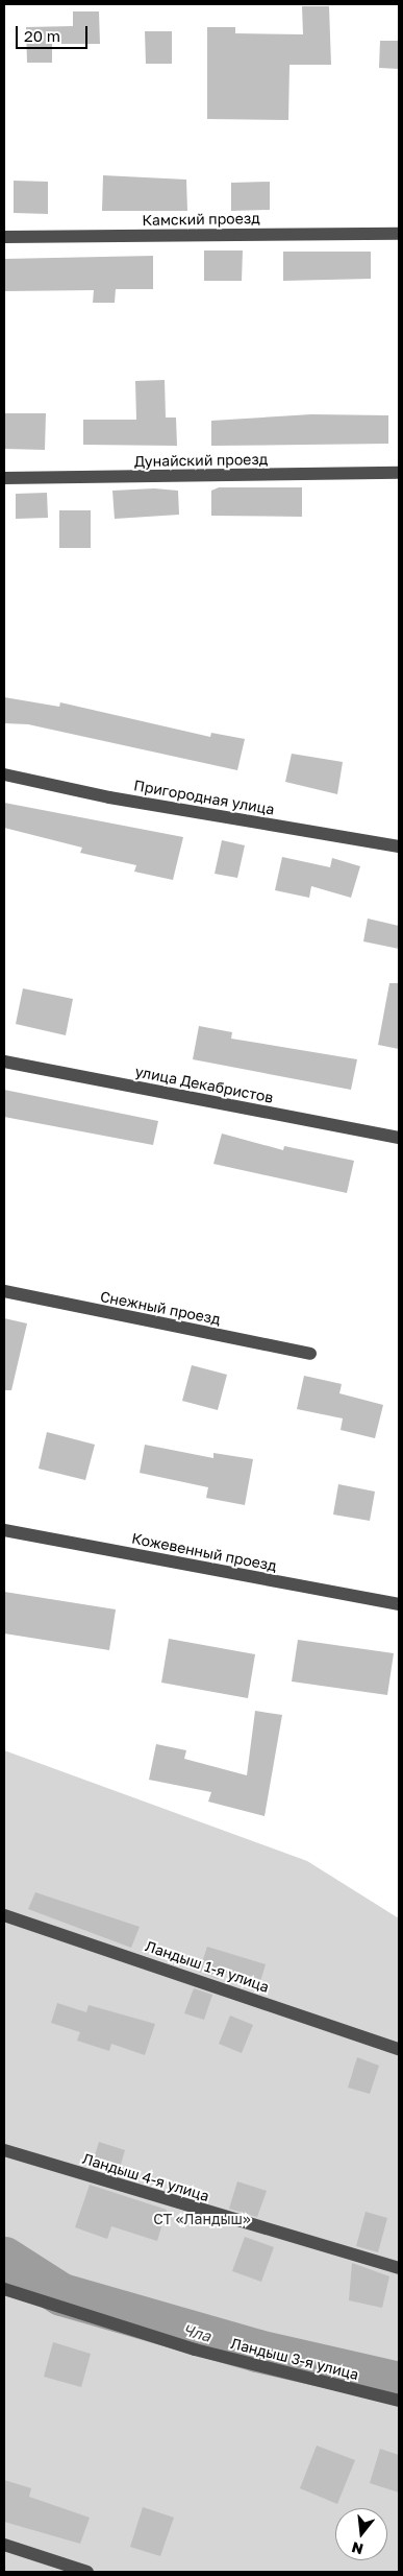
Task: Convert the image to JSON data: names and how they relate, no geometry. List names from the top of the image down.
{
  "streets": {
    "street": [
      "Камский проезд",
      "Дунайский проезд",
      "Пригородная улица",
      "улица Декабристов",
      "Снежный проезд",
      "Кожевенный проезд",
      "Ландыш 1-я улица",
      "Ландыш 4-я улица",
      "Ландыш 3-я улица"
    ]
  },
  "water": ["Чла"],
  "parks": ["СТ «Ландыш»"],
  "scale_bar": "20 m",
  "north": "bottom"
}
